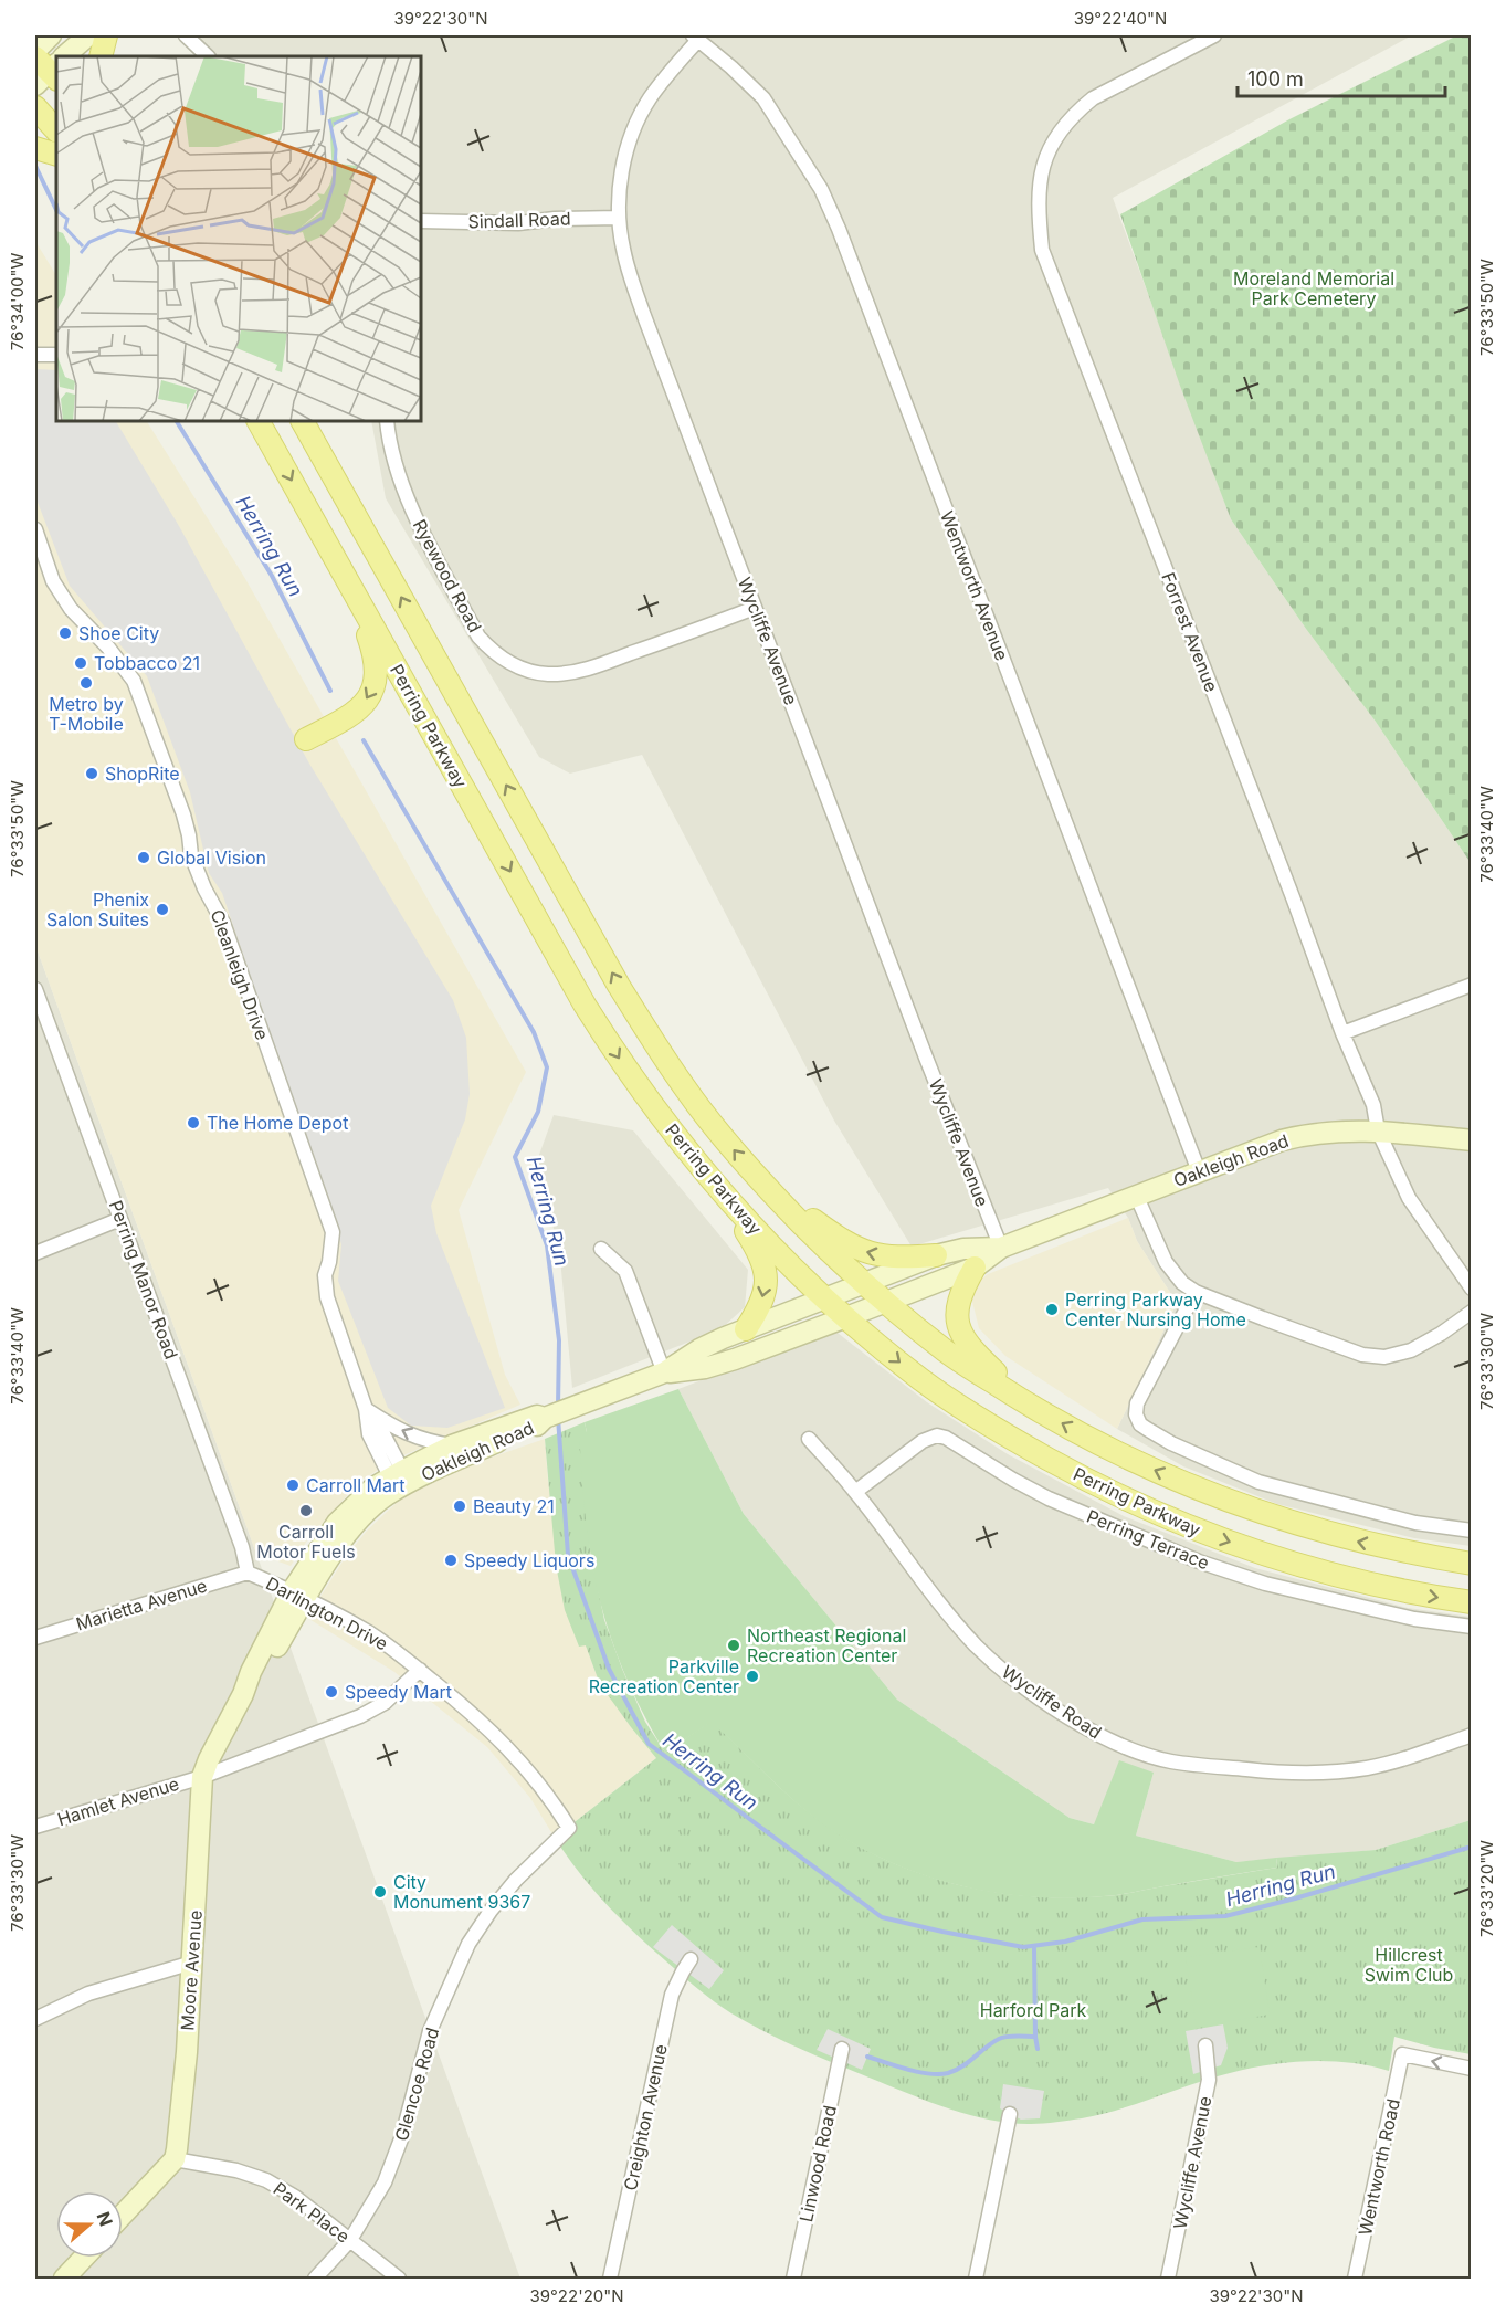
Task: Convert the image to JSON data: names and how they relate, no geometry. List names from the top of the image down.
{
  "streets": {
    "main road": ["Perring Parkway"],
    "street": [
      "Sindall Road",
      "Ryewood Road",
      "Wentworth Avenue",
      "Forrest Avenue",
      "Wycliffe Avenue",
      "Cleanleigh Drive",
      "Oakleigh Road",
      "Perring Manor Road",
      "Perring Terrace",
      "Marietta Avenue",
      "Darlington Drive",
      "Wycliffe Road",
      "Hamlet Avenue",
      "Moore Avenue",
      "Glencoe Road",
      "Creighton Avenue",
      "Linwood Road",
      "Wentworth Road",
      "Park Place"
    ]
  },
  "crossings": [
    ["Sindall Road", "Wycliffe Avenue"],
    ["Ryewood Road", "Wycliffe Avenue"],
    ["Wentworth Avenue", "Wycliffe Avenue"],
    ["Wentworth Avenue", "Oakleigh Road"],
    ["Forrest Avenue", "Oakleigh Road"],
    ["Wycliffe Avenue", "Oakleigh Road"],
    ["Perring Parkway", "Oakleigh Road"],
    ["Cleanleigh Drive", "Oakleigh Road"],
    ["Oakleigh Road", "Darlington Drive"],
    ["Oakleigh Road", "Moore Avenue"],
    ["Perring Manor Road", "Marietta Avenue"],
    ["Perring Manor Road", "Darlington Drive"],
    ["Perring Terrace", "Wycliffe Road"],
    ["Marietta Avenue", "Darlington Drive"],
    ["Darlington Drive", "Hamlet Avenue"],
    ["Darlington Drive", "Moore Avenue"],
    ["Darlington Drive", "Glencoe Road"],
    ["Hamlet Avenue", "Moore Avenue"],
    ["Moore Avenue", "Park Place"],
    ["Glencoe Road", "Park Place"]
  ],
  "one_way": ["Wentworth Road"],
  "water": ["Herring Run"],
  "parks": ["Moreland Memorial Park Cemetery", "Hillcrest Swim Club", "Harford Park"],
  "places": [
    "Shoe City",
    "Tobbacco 21",
    "Metro by T-Mobile",
    "ShopRite",
    "Global Vision",
    "Phenix Salon Suites",
    "The Home Depot",
    "Perring Parkway Center Nursing Home",
    "Carroll Mart",
    "Beauty 21",
    "Carroll Motor Fuels",
    "Speedy Liquors",
    "Northeast Regional Recreation Center",
    "Parkville Recreation Center",
    "Speedy Mart",
    "City Monument 9367"
  ],
  "scale_bar": "100 m",
  "north": "right",
  "coordinates": [
    "39°22'30\"N",
    "39°22'40\"N",
    "76°34'00\"W",
    "76°33'50\"W",
    "76°33'40\"W",
    "76°33'30\"W",
    "76°33'20\"W",
    "39°22'20\"N"
  ]
}
